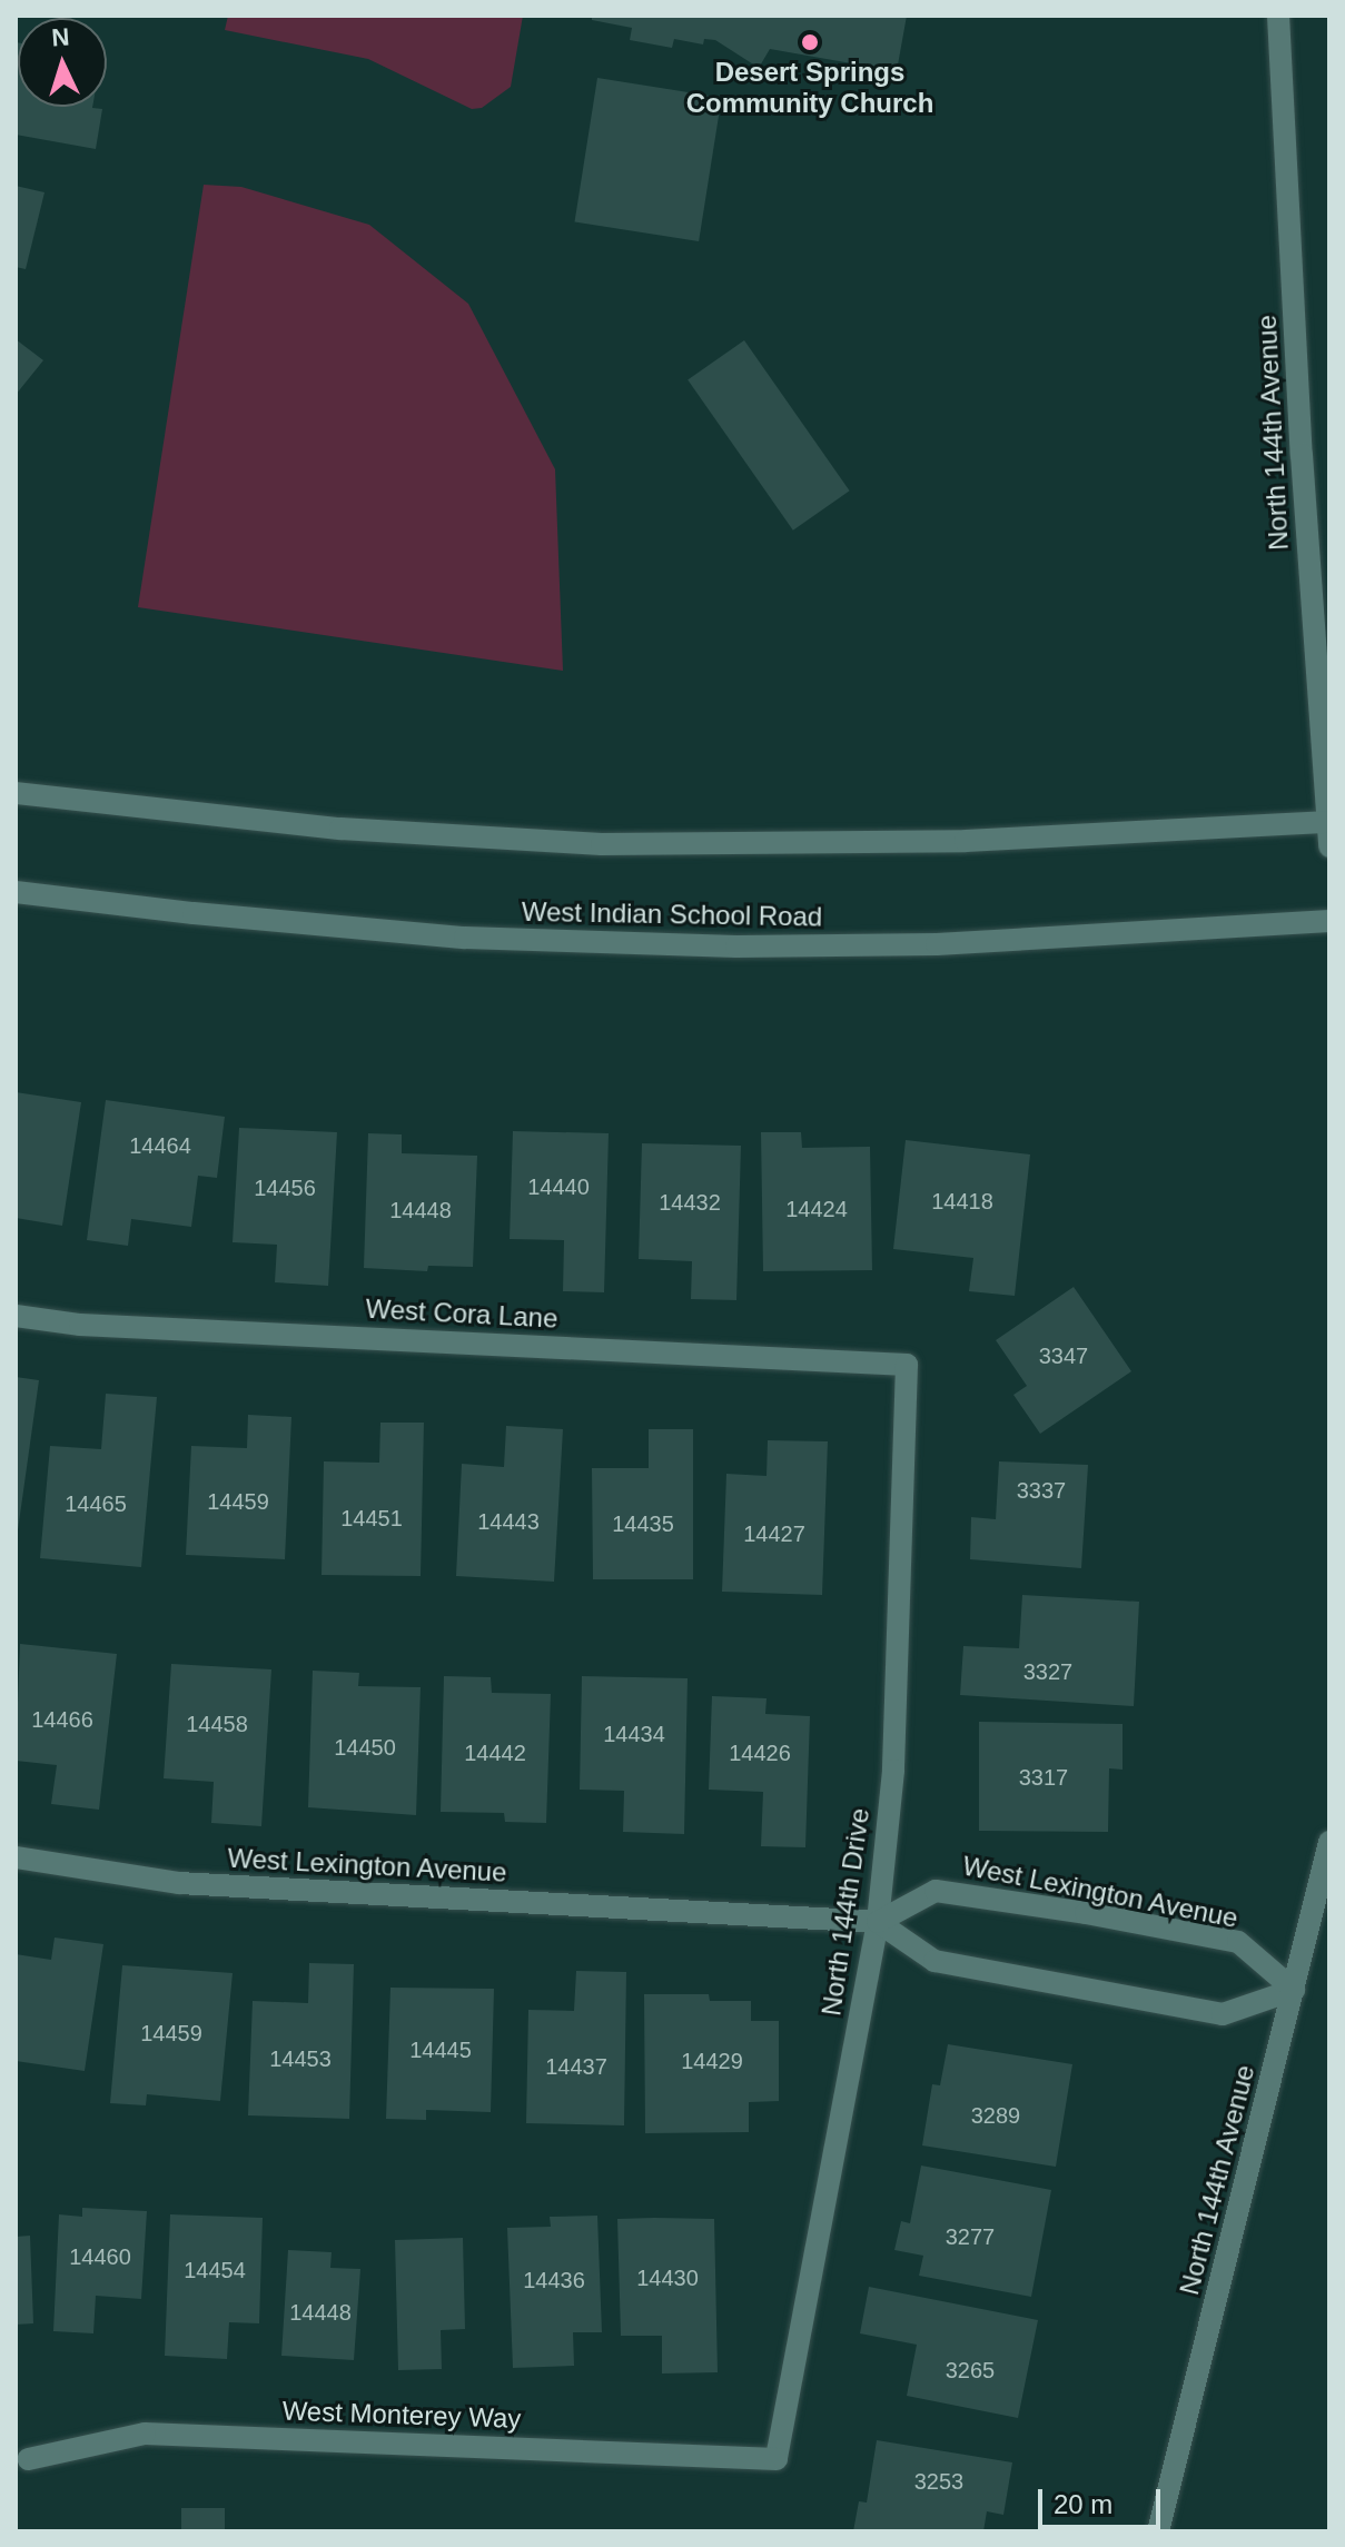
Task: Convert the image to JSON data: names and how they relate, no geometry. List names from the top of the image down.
{
  "streets": {
    "street": [
      "North 144th Avenue",
      "West Indian School Road",
      "West Cora Lane",
      "West Lexington Avenue",
      "North 144th Drive",
      "West Monterey Way"
    ]
  },
  "crossings": [
    ["North 144th Avenue", "West Lexington Avenue"],
    ["West Cora Lane", "North 144th Drive"],
    ["West Lexington Avenue", "North 144th Drive"],
    ["North 144th Drive", "West Monterey Way"]
  ],
  "places": ["Desert Springs Community Church"],
  "house_numbers": [
    "14464",
    "14440",
    "14456",
    "14418",
    "14432",
    "14424",
    "14448",
    "3347",
    "3337",
    "14459",
    "14465",
    "14451",
    "14443",
    "14435",
    "14427",
    "3327",
    "14466",
    "14458",
    "14434",
    "14450",
    "14442",
    "14426",
    "3317",
    "14459",
    "14445",
    "14453",
    "14429",
    "14437",
    "3289",
    "3277",
    "14460",
    "14454",
    "14430",
    "14436",
    "14448",
    "3265",
    "3253"
  ],
  "scale_bar": "20 m",
  "north": "top"
}
